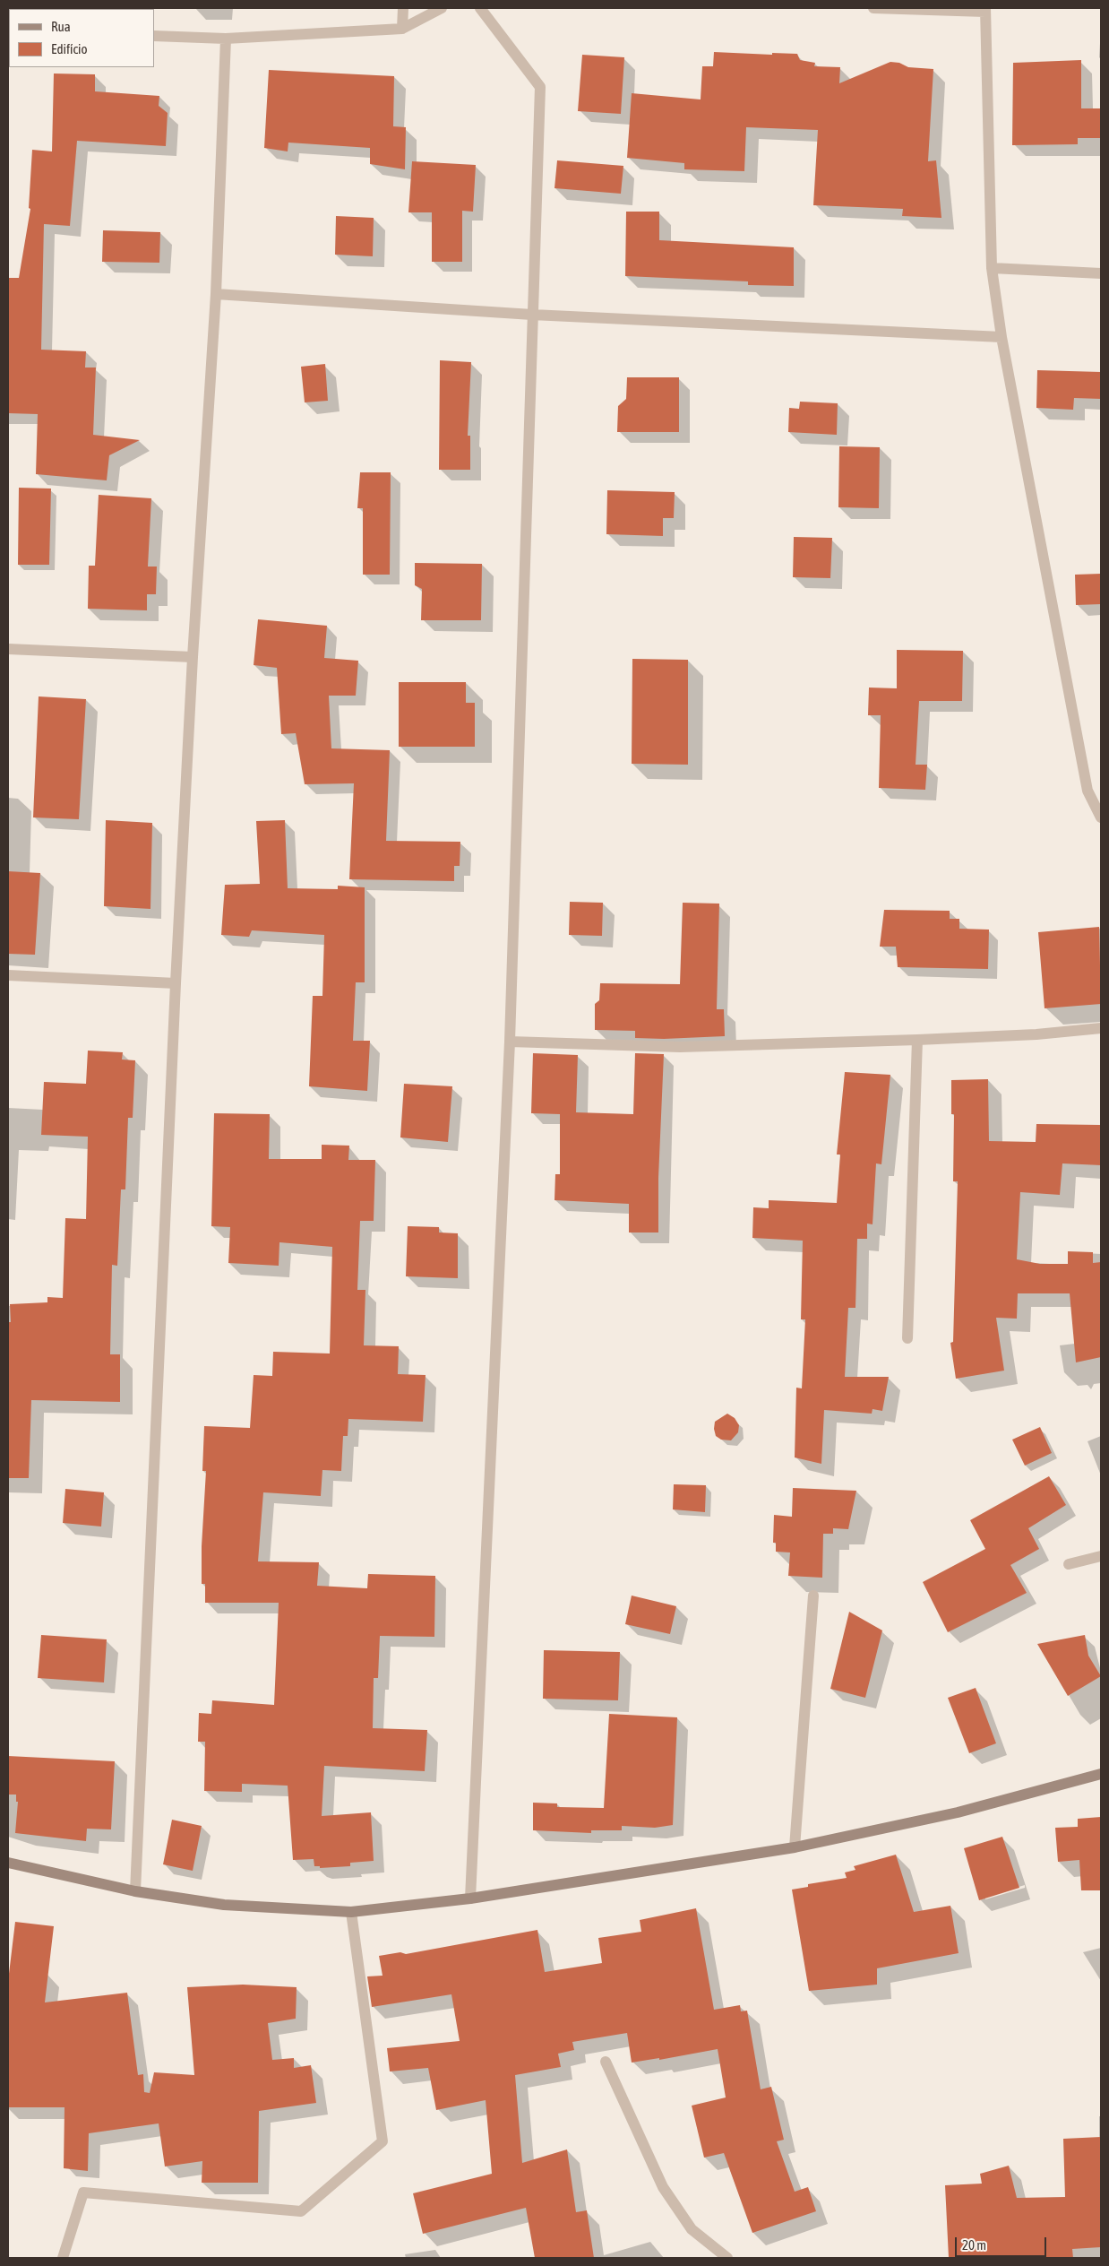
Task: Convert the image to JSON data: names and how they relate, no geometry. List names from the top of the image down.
{
  "legend": ["Rua", "Edifício"],
  "scale_bar": "20 m"
}
